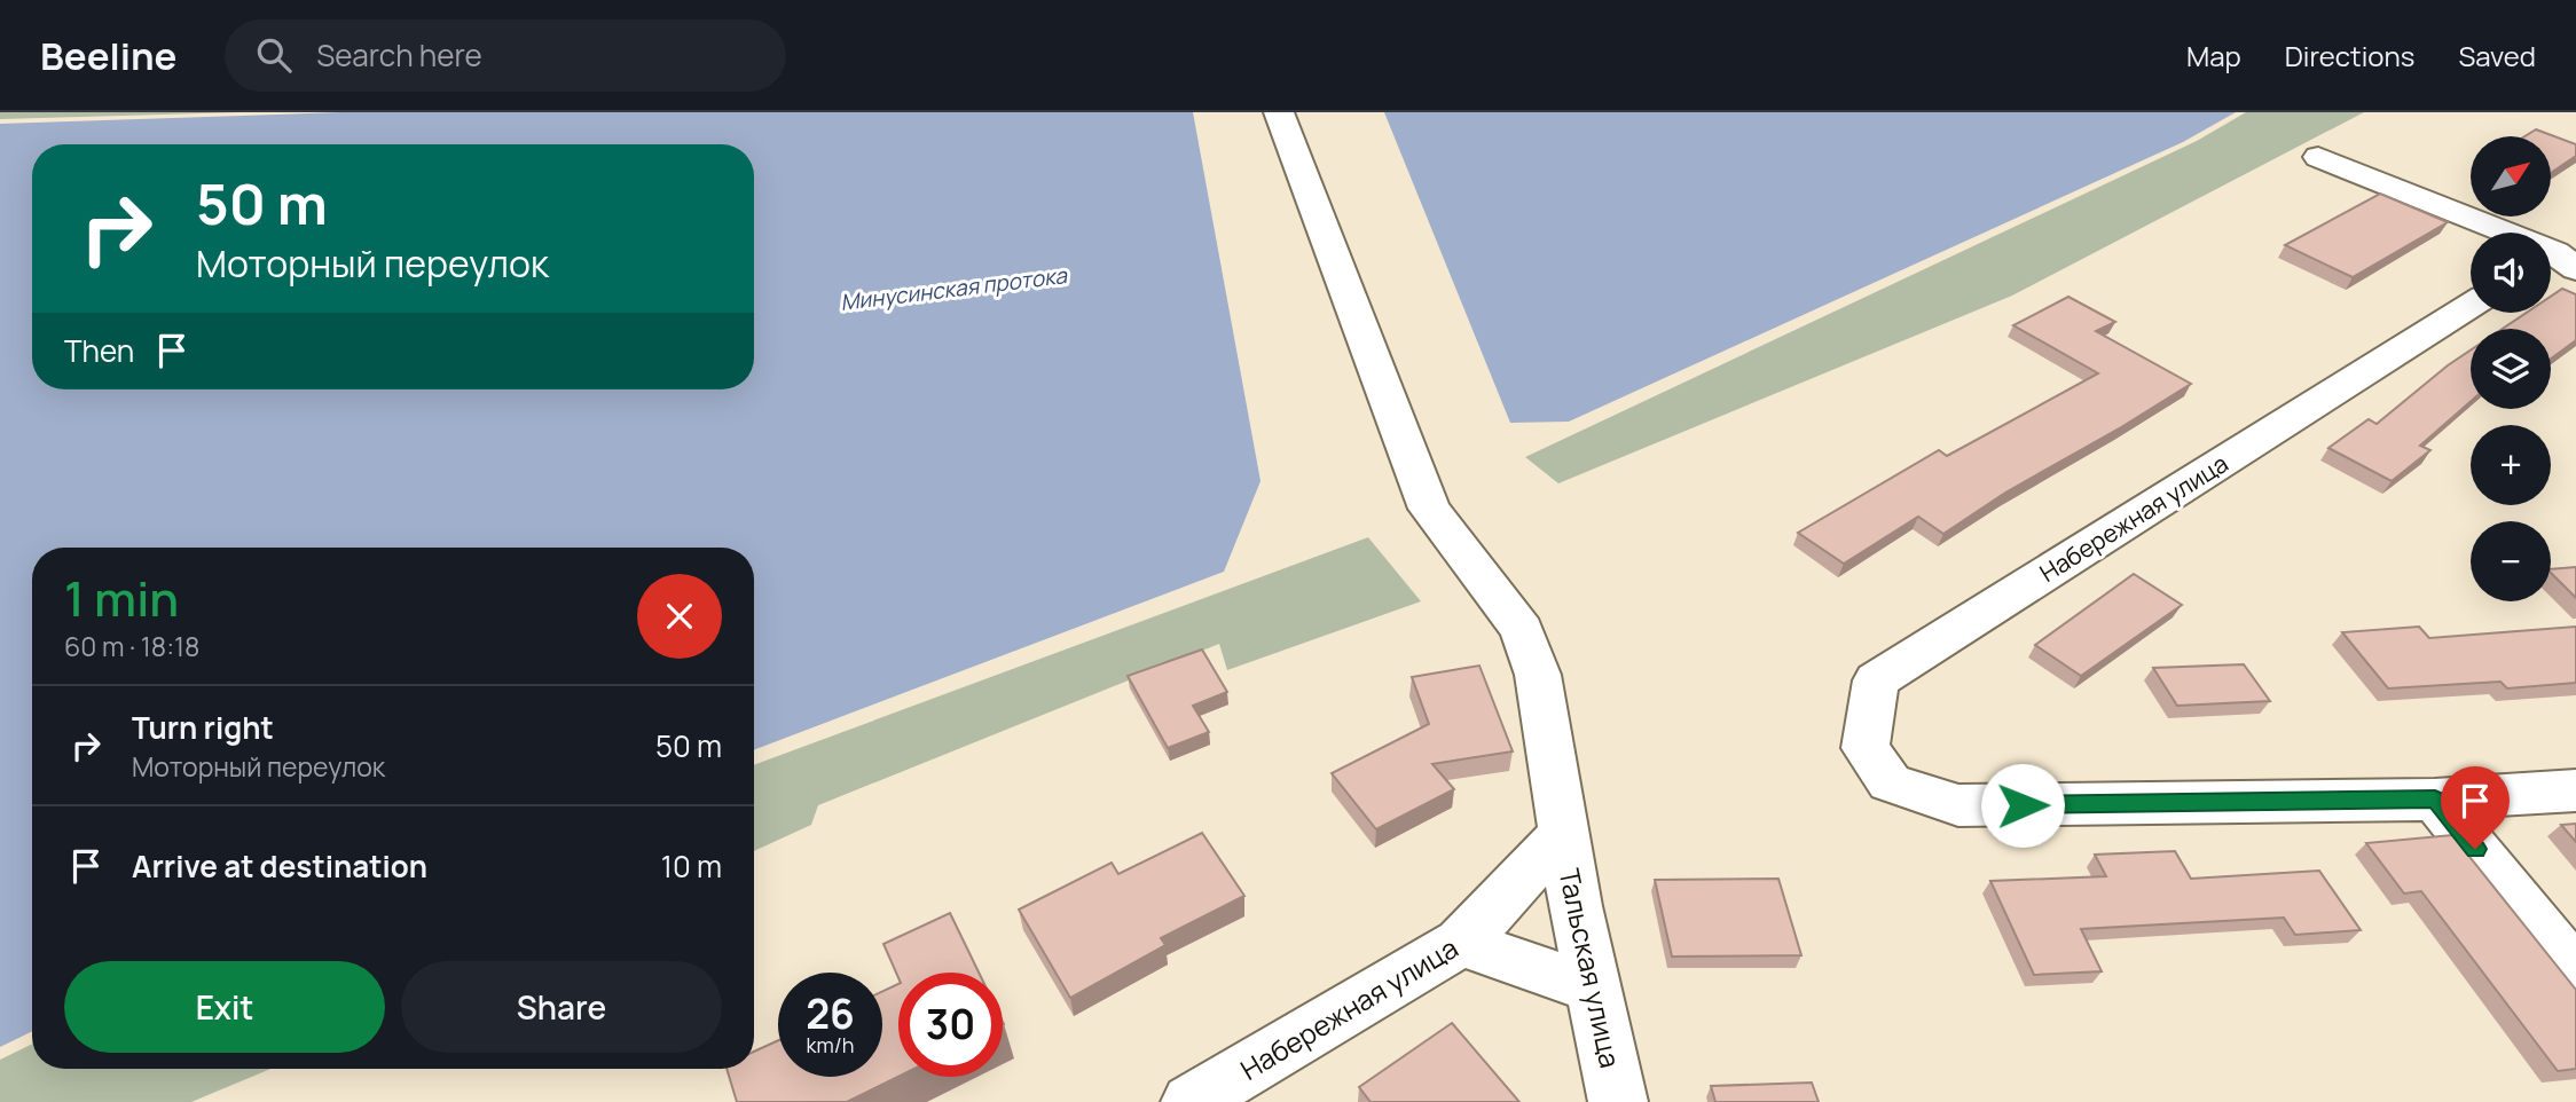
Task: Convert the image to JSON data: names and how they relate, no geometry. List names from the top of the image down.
{
  "streets": {
    "street": ["Набережная улица", "Тальская улица"]
  },
  "crossings": [
    ["Набережная улица", "Тальская улица"]
  ],
  "water": ["Минусинская протока"],
  "north": "top right",
  "page": {
    "header": "Beeline",
    "search": "Search here",
    "nav": ["Map", "Directions", "Saved"],
    "map_buttons": ["+", "−"],
    "turn": ["50 m", "Моторный переулок"],
    "then": "Then",
    "heading": ["1 min", "60 m · 18:18"],
    "list": [
      {
        "name": "Turn right",
        "note": "Моторный переулок",
        "value": "50 m"
      },
      {
        "name": "Arrive at destination",
        "value": "10 m"
      }
    ],
    "buttons": ["Exit", "Share"],
    "speed": "26 km/h",
    "limit": "30"
  }
}
